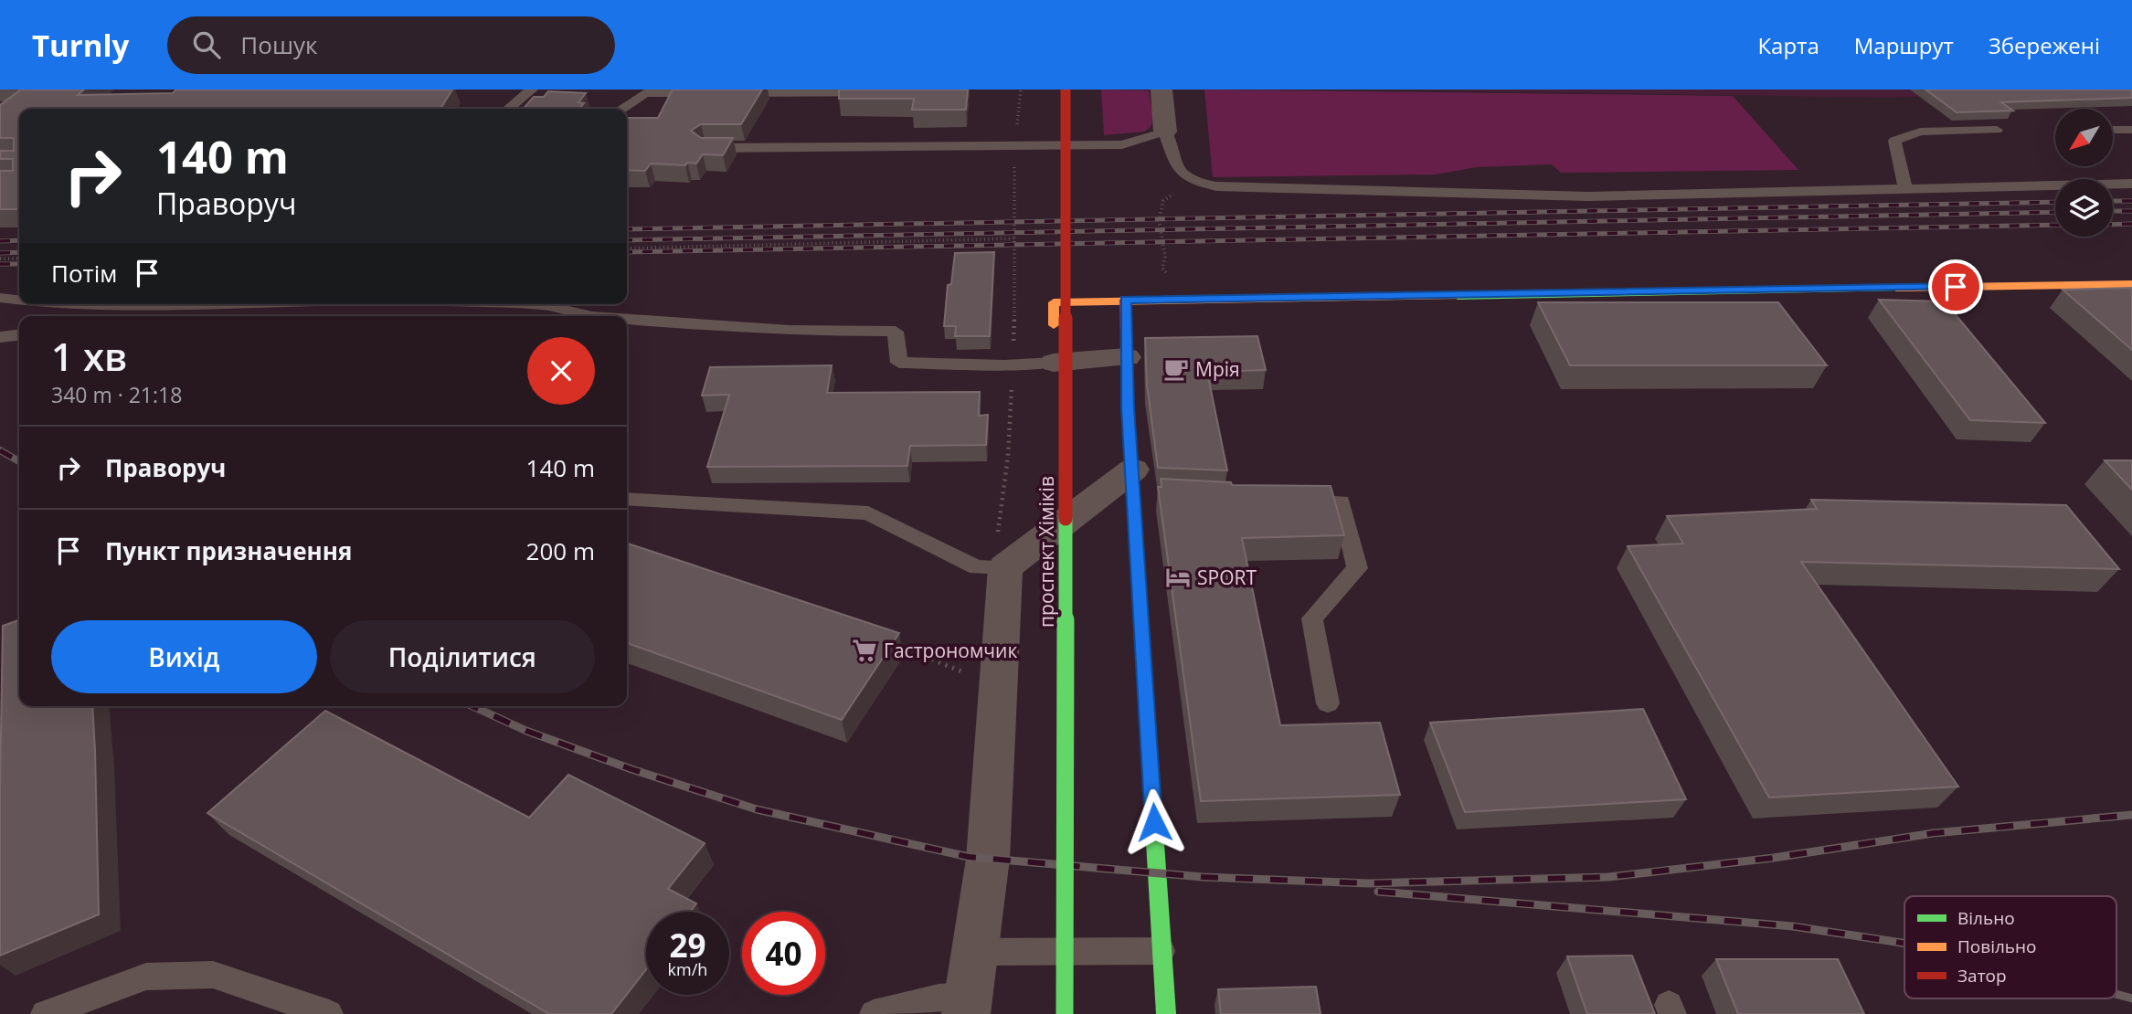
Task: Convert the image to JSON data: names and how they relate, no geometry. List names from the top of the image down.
{
  "streets": {
    "street": ["проспект Хіміків"]
  },
  "places": {
    "cafe": ["Мрія"],
    "hotel": ["SPORT"],
    "supermarket": ["Гастрономчик"]
  },
  "legend": ["Вільно", "Повільно", "Затор"],
  "north": "bottom left",
  "page": {
    "header": "Turnly",
    "search": "Пошук",
    "nav": ["Карта", "Маршрут", "Збережені"],
    "turn": ["140 m", "Праворуч"],
    "then": "Потім",
    "heading": ["1 хв", "340 m · 21:18"],
    "list": [
      {
        "name": "Праворуч",
        "value": "140 m"
      },
      {
        "name": "Пункт призначення",
        "value": "200 m"
      }
    ],
    "buttons": ["Вихід", "Поділитися"],
    "speed": "29 km/h",
    "limit": "40"
  }
}
